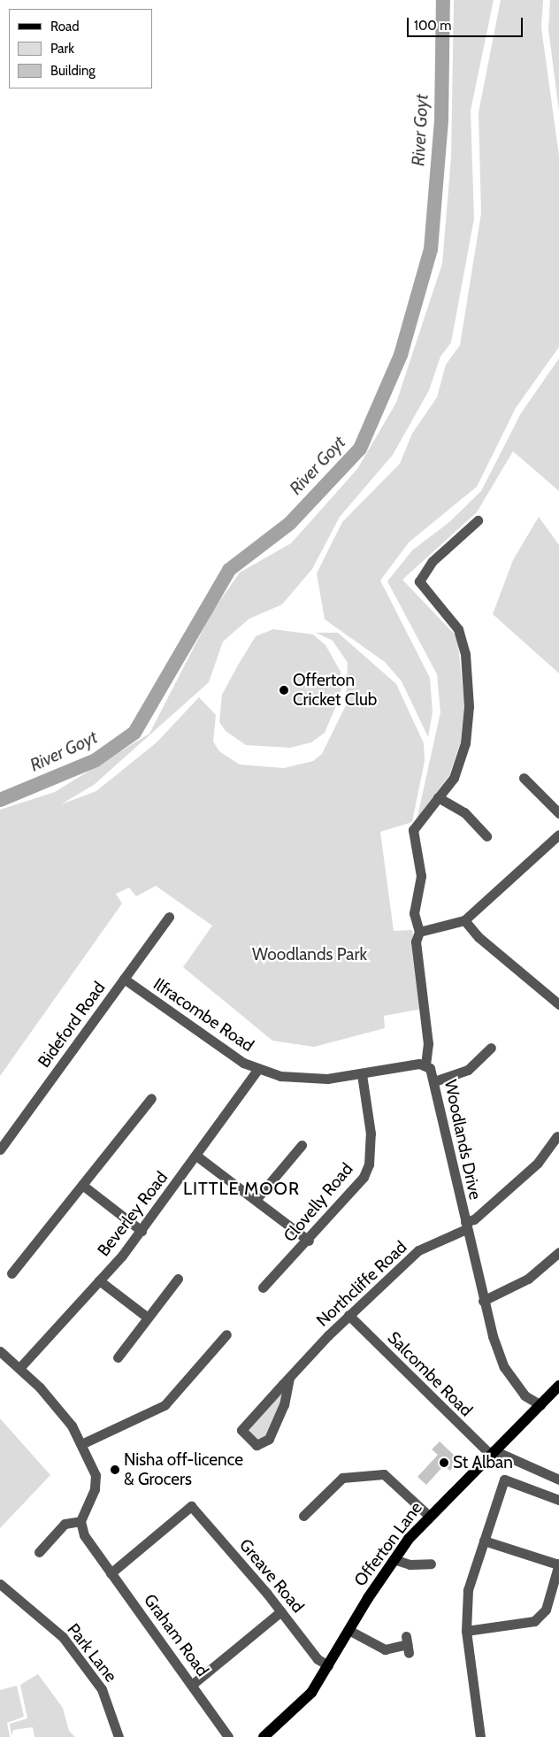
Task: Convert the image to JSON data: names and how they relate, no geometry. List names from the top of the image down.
{
  "streets": {
    "main road": ["Offerton Lane"],
    "street": [
      "Ilfracombe Road",
      "Bideford Road",
      "Woodlands Drive",
      "Clovelly Road",
      "Beverley Road",
      "Northcliffe Road",
      "Salcombe Road",
      "Greave Road",
      "Graham Road",
      "Park Lane"
    ]
  },
  "crossings": [
    ["Ilfracombe Road", "Bideford Road"],
    ["Ilfracombe Road", "Woodlands Drive"],
    ["Ilfracombe Road", "Clovelly Road"],
    ["Ilfracombe Road", "Beverley Road"],
    ["Woodlands Drive", "Northcliffe Road"],
    ["Woodlands Drive", "Offerton Lane"],
    ["Northcliffe Road", "Salcombe Road"],
    ["Salcombe Road", "Offerton Lane"],
    ["Offerton Lane", "Greave Road"],
    ["Greave Road", "Graham Road"]
  ],
  "districts": ["LITTLE MOOR"],
  "water": ["River Goyt"],
  "parks": ["Woodlands Park"],
  "places": ["Offerton Cricket Club", "St Alban", "Nisha off-licence & Grocers"],
  "legend": ["Road", "Park", "Building"],
  "scale_bar": "100 m"
}
